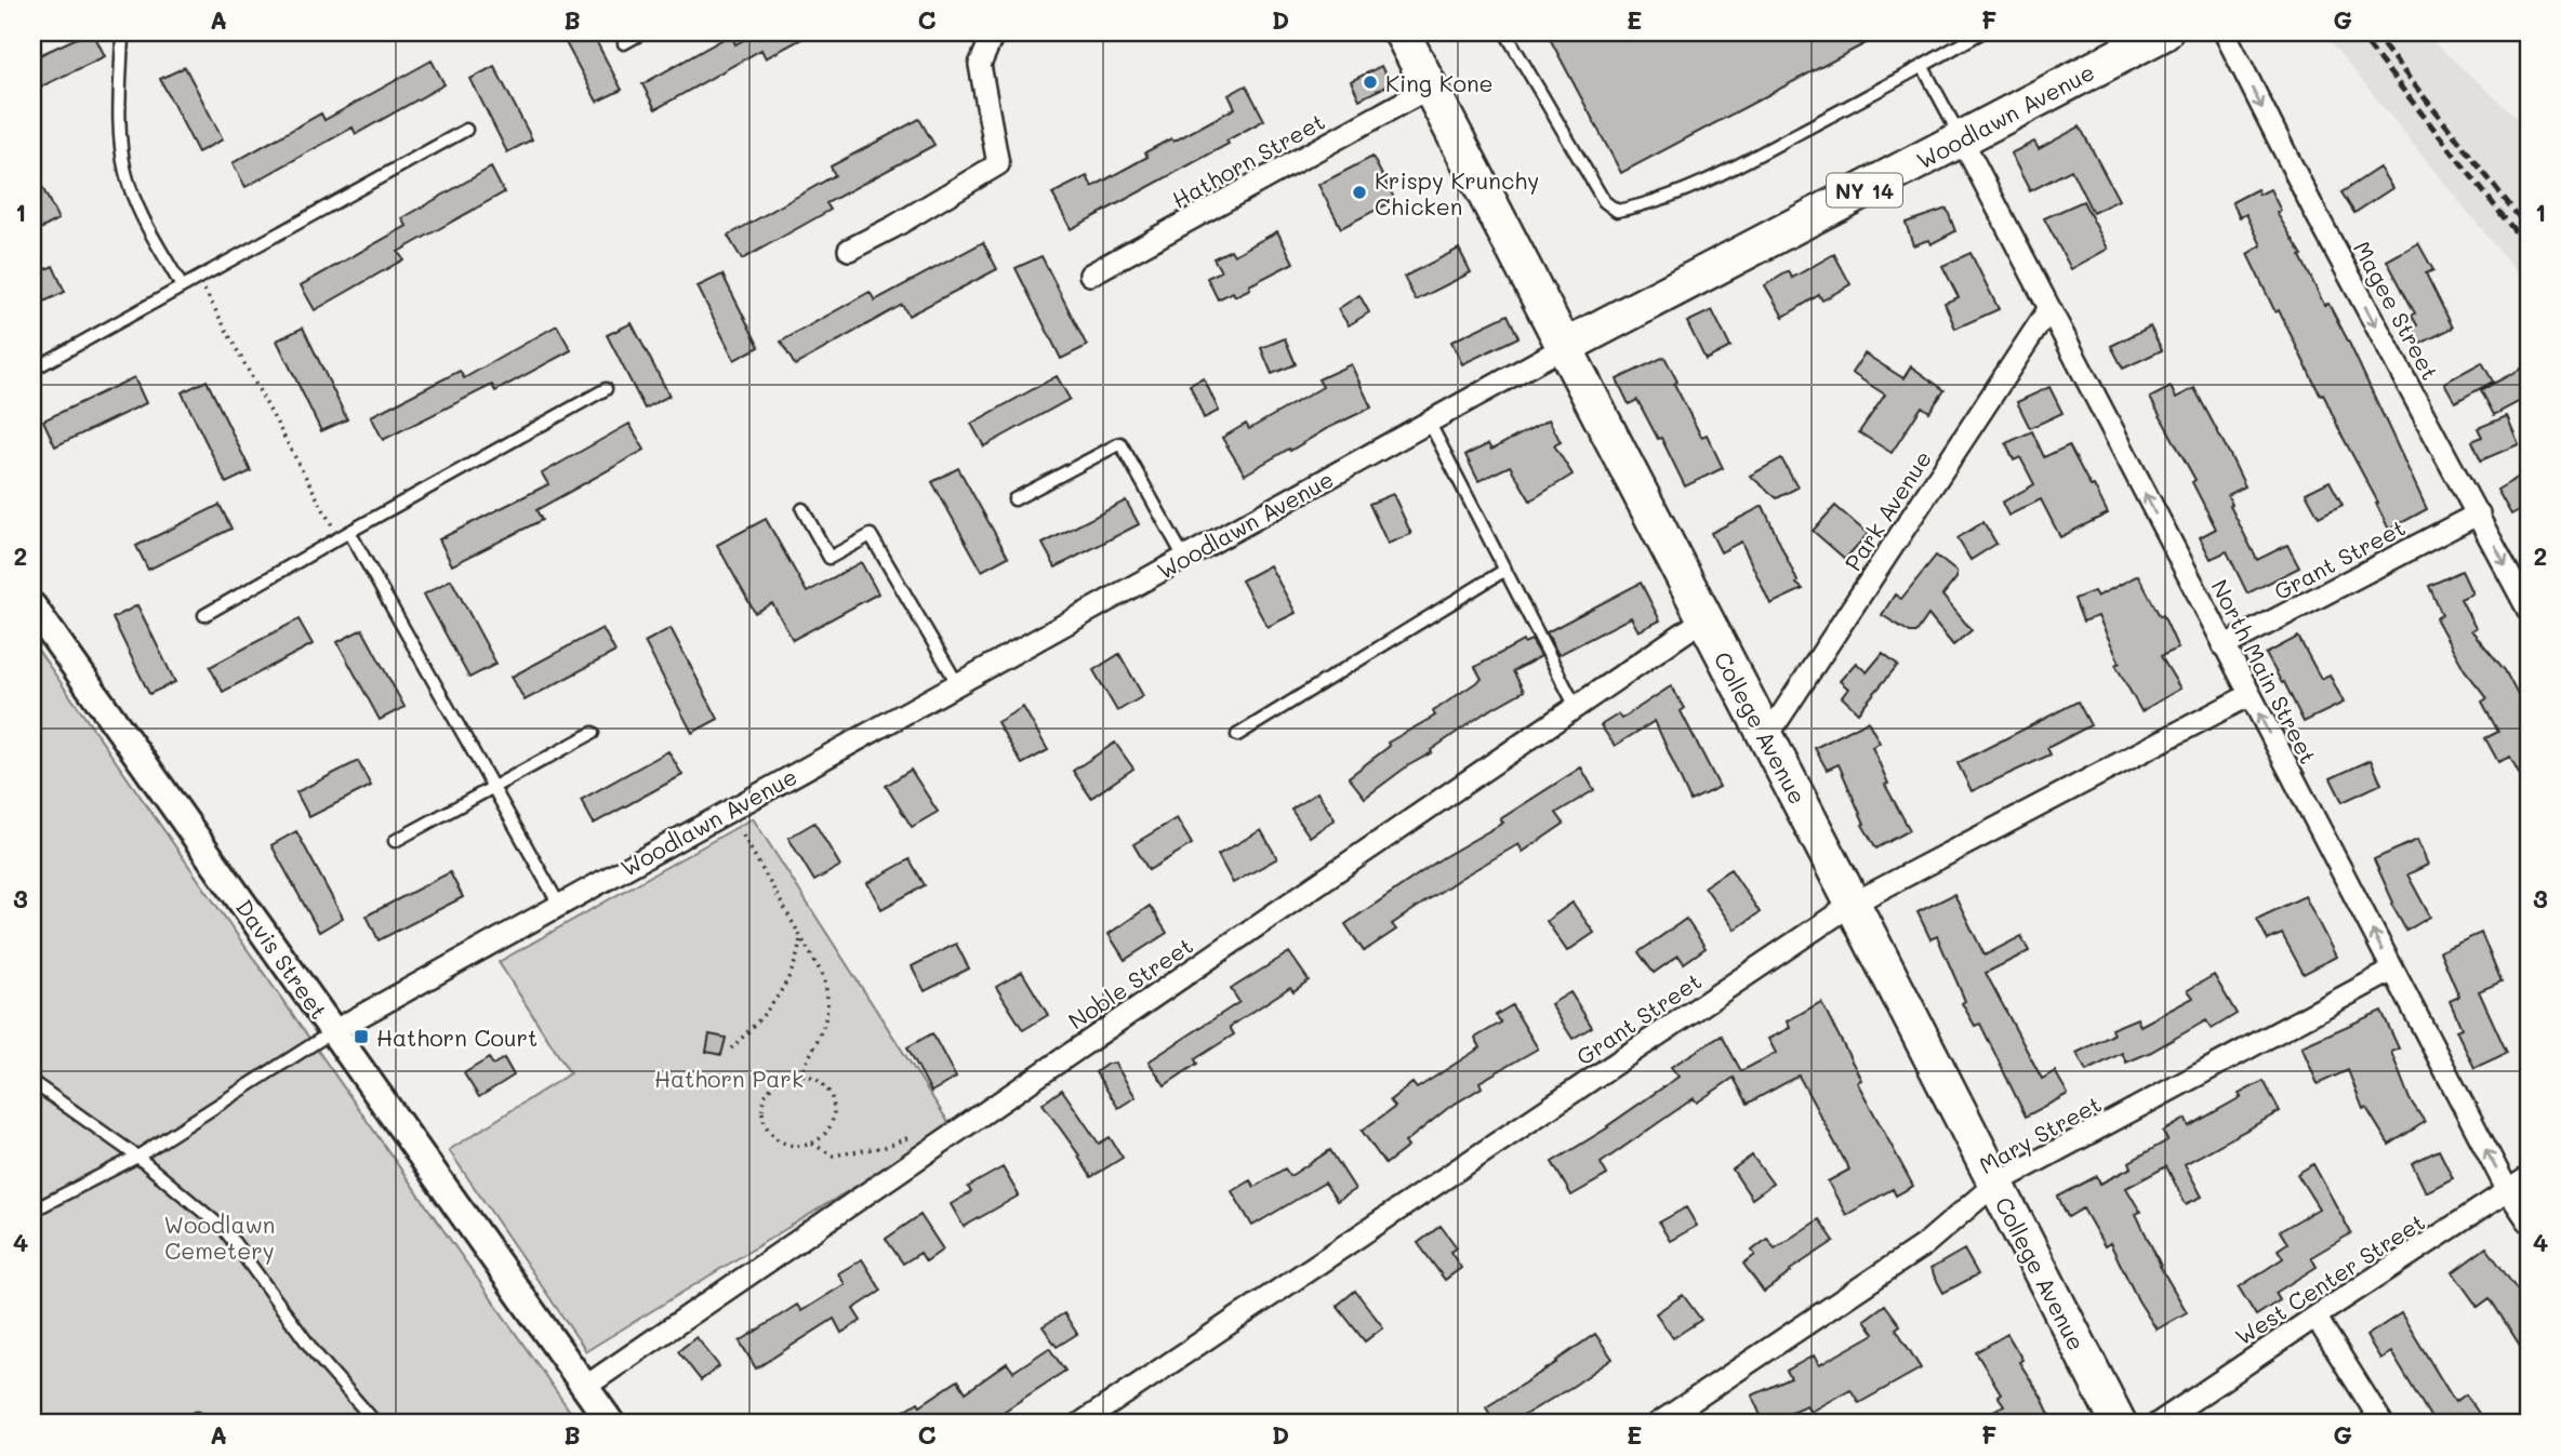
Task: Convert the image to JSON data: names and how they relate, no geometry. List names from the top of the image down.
{
  "streets": {
    "main road": ["Woodlawn Avenue", "NY 14", "College Avenue"],
    "street": [
      "Hathorn Street",
      "Magee Street",
      "Park Avenue",
      "Grant Street",
      "North Main Street",
      "Davis Street",
      "Noble Street",
      "Mary Street",
      "West Center Street"
    ]
  },
  "crossings": [
    ["Woodlawn Avenue", "North Main Street"],
    ["Woodlawn Avenue", "College Avenue"],
    ["Woodlawn Avenue", "Davis Street"],
    ["Hathorn Street", "College Avenue"],
    ["Magee Street", "Grant Street"],
    ["Park Avenue", "North Main Street"],
    ["Park Avenue", "College Avenue"],
    ["Grant Street", "North Main Street"],
    ["Grant Street", "College Avenue"],
    ["North Main Street", "Mary Street"],
    ["North Main Street", "West Center Street"],
    ["College Avenue", "Noble Street"],
    ["College Avenue", "Mary Street"],
    ["Davis Street", "Noble Street"]
  ],
  "one_way": ["Magee Street", "North Main Street"],
  "parks": ["Hathorn Park", "Woodlawn Cemetery"],
  "places": {
    "other": ["King Kone", "Krispy Krunchy Chicken"],
    "transit": ["Hathorn Court"]
  },
  "grid": {
    "columns": [
      "A",
      "B",
      "C",
      "D",
      "E",
      "F",
      "G"
    ],
    "rows": [
      "1",
      "2",
      "3",
      "4"
    ]
  }
}
